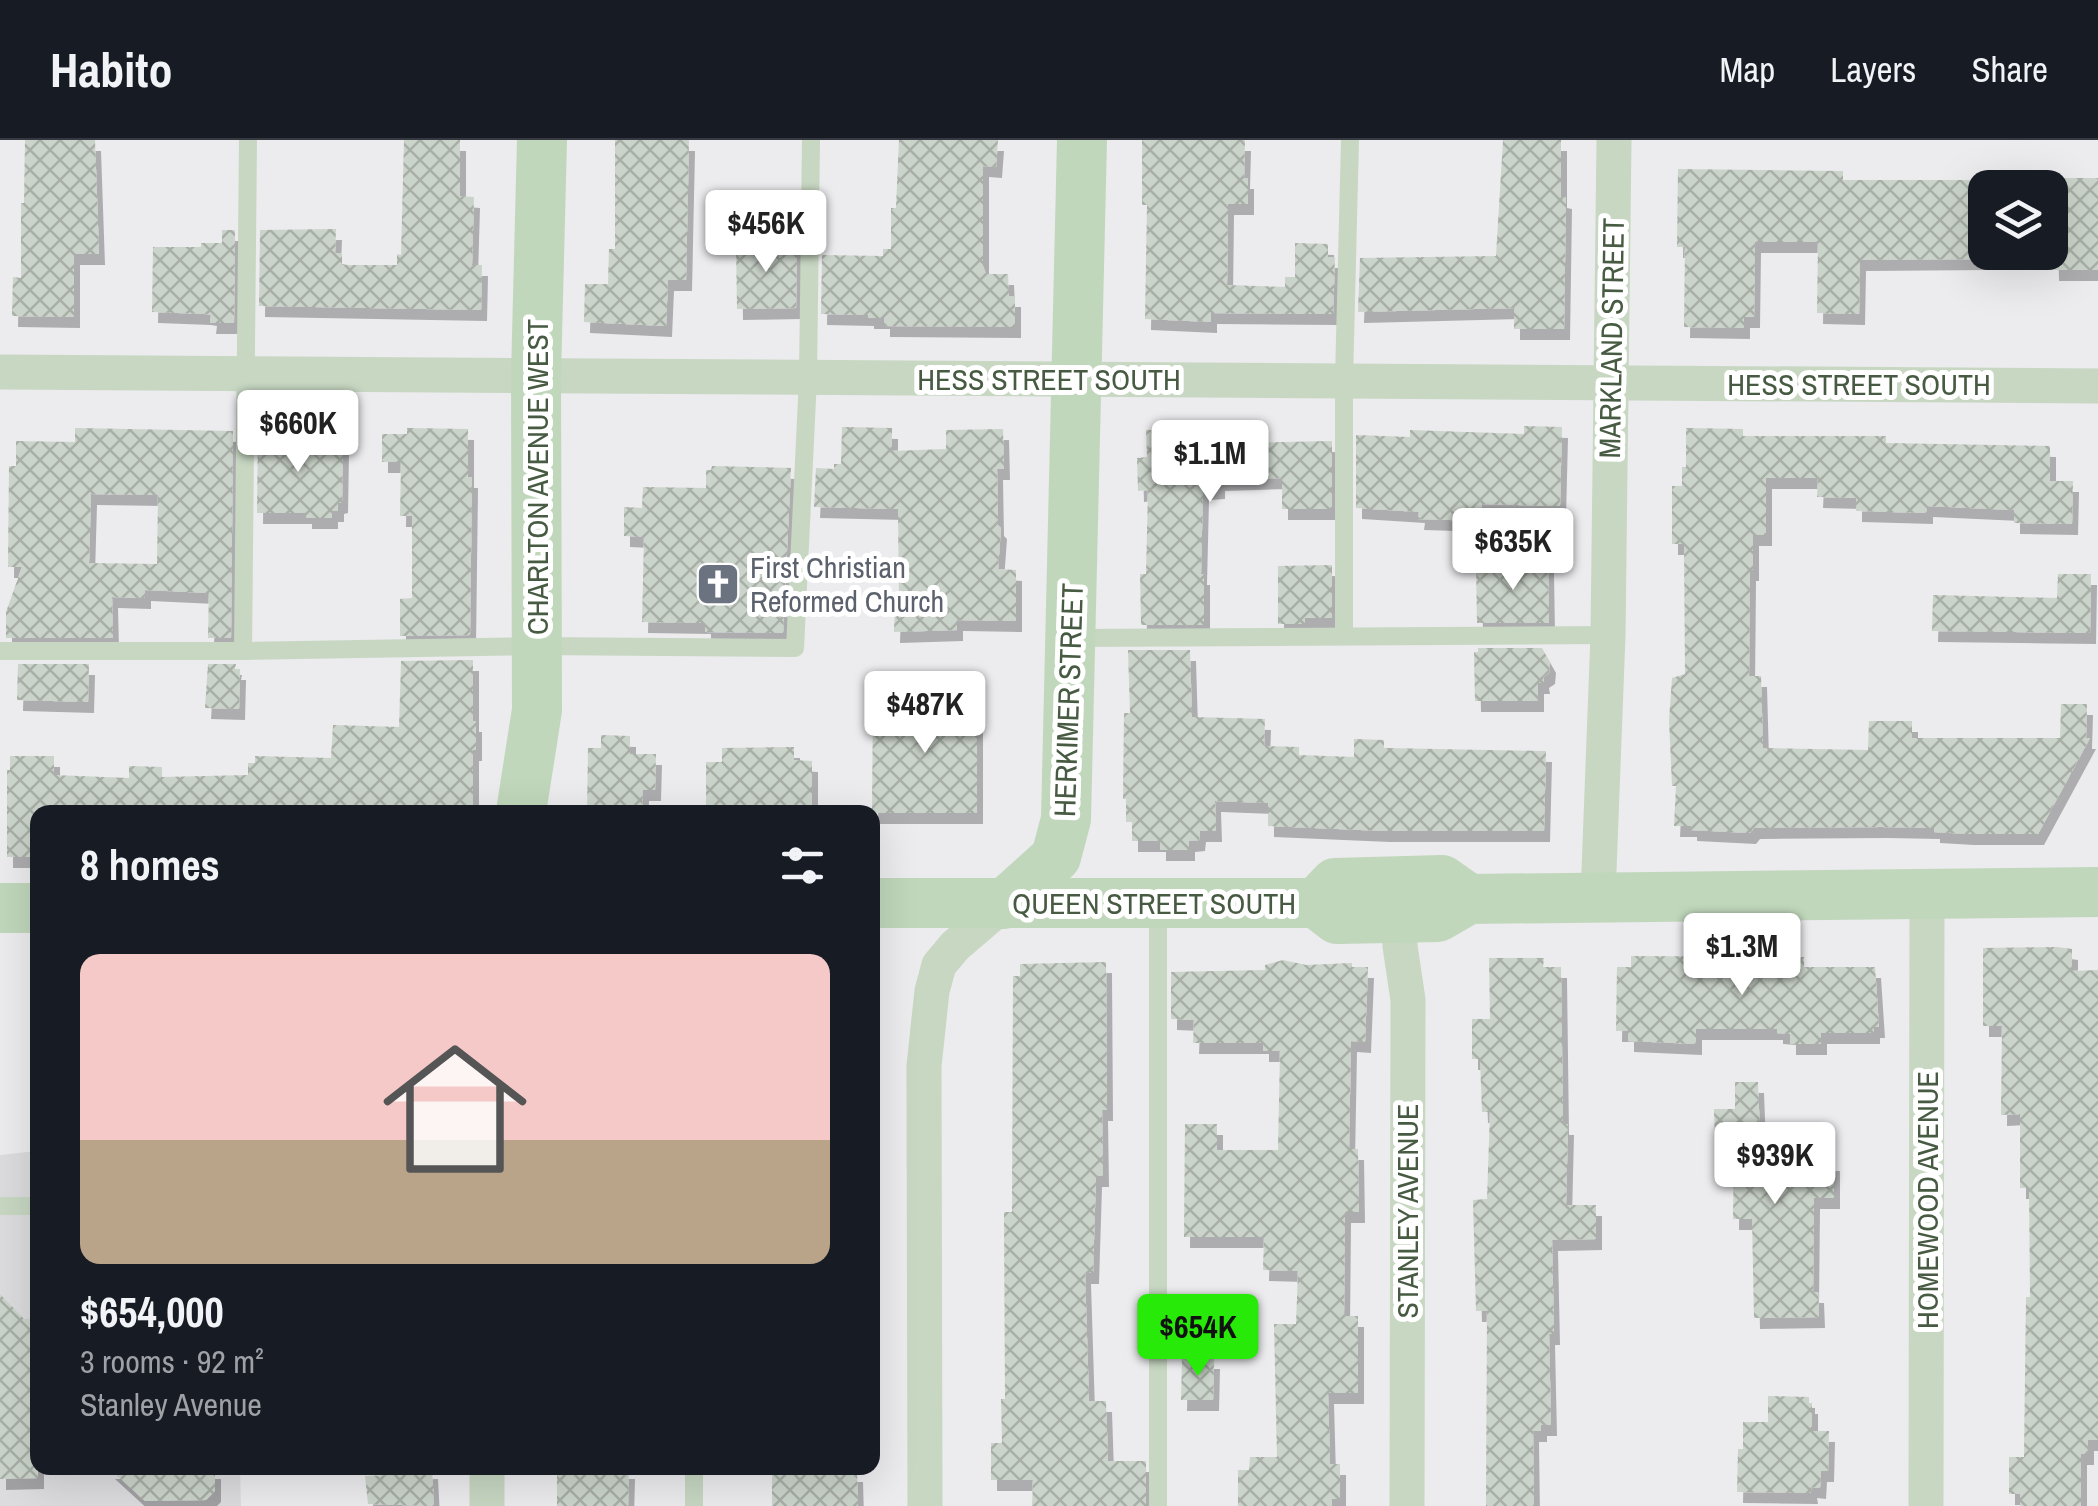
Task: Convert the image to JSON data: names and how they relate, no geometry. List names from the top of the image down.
{
  "streets": {
    "main road": ["CHARLTON AVENUE WEST", "HERKIMER STREET", "QUEEN STREET SOUTH"],
    "street": [
      "MARKLAND STREET",
      "HESS STREET SOUTH",
      "HOMEWOOD AVENUE",
      "STANLEY AVENUE"
    ]
  },
  "crossings": [
    ["MARKLAND STREET", "HESS STREET SOUTH"],
    ["MARKLAND STREET", "QUEEN STREET SOUTH"],
    ["HESS STREET SOUTH", "CHARLTON AVENUE WEST"],
    ["HESS STREET SOUTH", "HERKIMER STREET"],
    ["HERKIMER STREET", "QUEEN STREET SOUTH"],
    ["QUEEN STREET SOUTH", "HOMEWOOD AVENUE"],
    ["QUEEN STREET SOUTH", "STANLEY AVENUE"]
  ],
  "places": {
    "church": ["First Christian Reformed Church"]
  },
  "page": {
    "header": "Habito",
    "nav": ["Map", "Layers", "Share"],
    "price": [
      "$456K",
      "$660K",
      "$1.1M",
      "$635K",
      "$487K",
      "$1.3M",
      "$939K",
      "$654K"
    ],
    "heading": "8 homes",
    "list": [
      {
        "name": "$654,000",
        "note": "3 rooms · 92 m² · Stanley Avenue"
      }
    ]
  }
}
